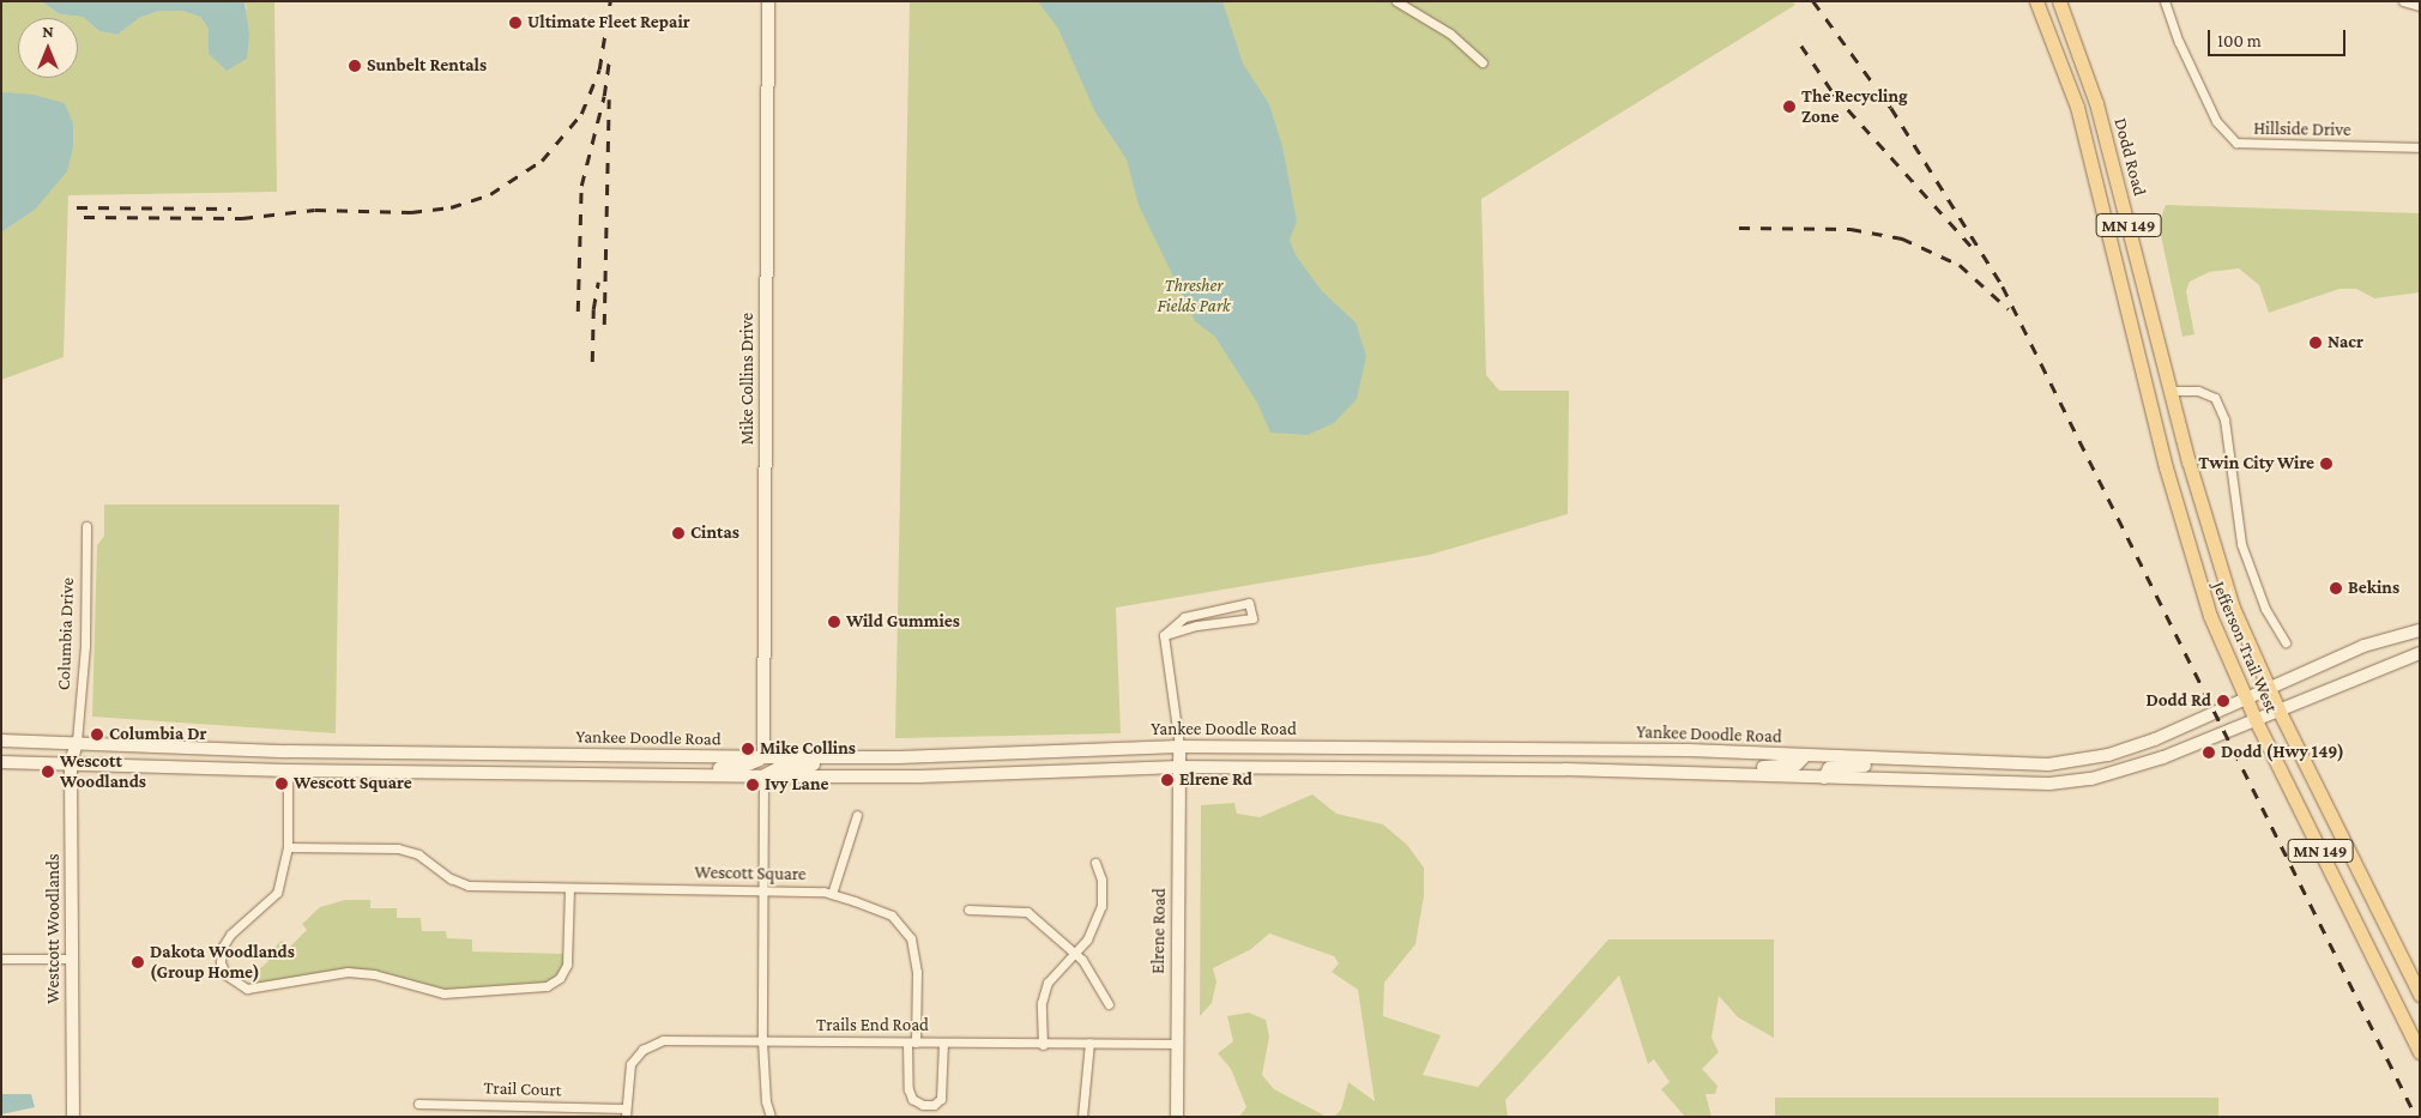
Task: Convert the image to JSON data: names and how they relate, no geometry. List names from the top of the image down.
{
  "streets": {
    "main road": [
      "Dodd Road",
      "MN 149",
      "Mike Collins Drive",
      "Jefferson Trail West",
      "Yankee Doodle Road",
      "Westcott Woodlands",
      "Elrene Road"
    ],
    "street": [
      "Hillside Drive",
      "Columbia Drive",
      "Wescott Square",
      "Trails End Road",
      "Trail Court"
    ]
  },
  "crossings": [
    ["Dodd Road", "Jefferson Trail West"],
    ["Mike Collins Drive", "Yankee Doodle Road"],
    ["Columbia Drive", "Yankee Doodle Road"],
    ["Columbia Drive", "Westcott Woodlands"],
    ["Jefferson Trail West", "Yankee Doodle Road"],
    ["Yankee Doodle Road", "Westcott Woodlands"],
    ["Yankee Doodle Road", "Elrene Road"],
    ["Wescott Square", "Trails End Road"],
    ["Elrene Road", "Trails End Road"],
    ["Trails End Road", "Trail Court"]
  ],
  "parks": ["Thresher Fields Park"],
  "places": [
    "Ultimate Fleet Repair",
    "Sunbelt Rentals",
    "The Recycling Zone",
    "Nacr",
    "Twin City Wire",
    "Cintas",
    "Bekins",
    "Wild Gummies",
    "Dodd Rd",
    "Columbia Dr",
    "Mike Collins",
    "Dodd (Hwy 149)",
    "Wescott Woodlands",
    "Elrene Rd",
    "Wescott Square",
    "Ivy Lane",
    "Dakota Woodlands (Group Home)"
  ],
  "scale_bar": "100 m",
  "north": "top"
}
